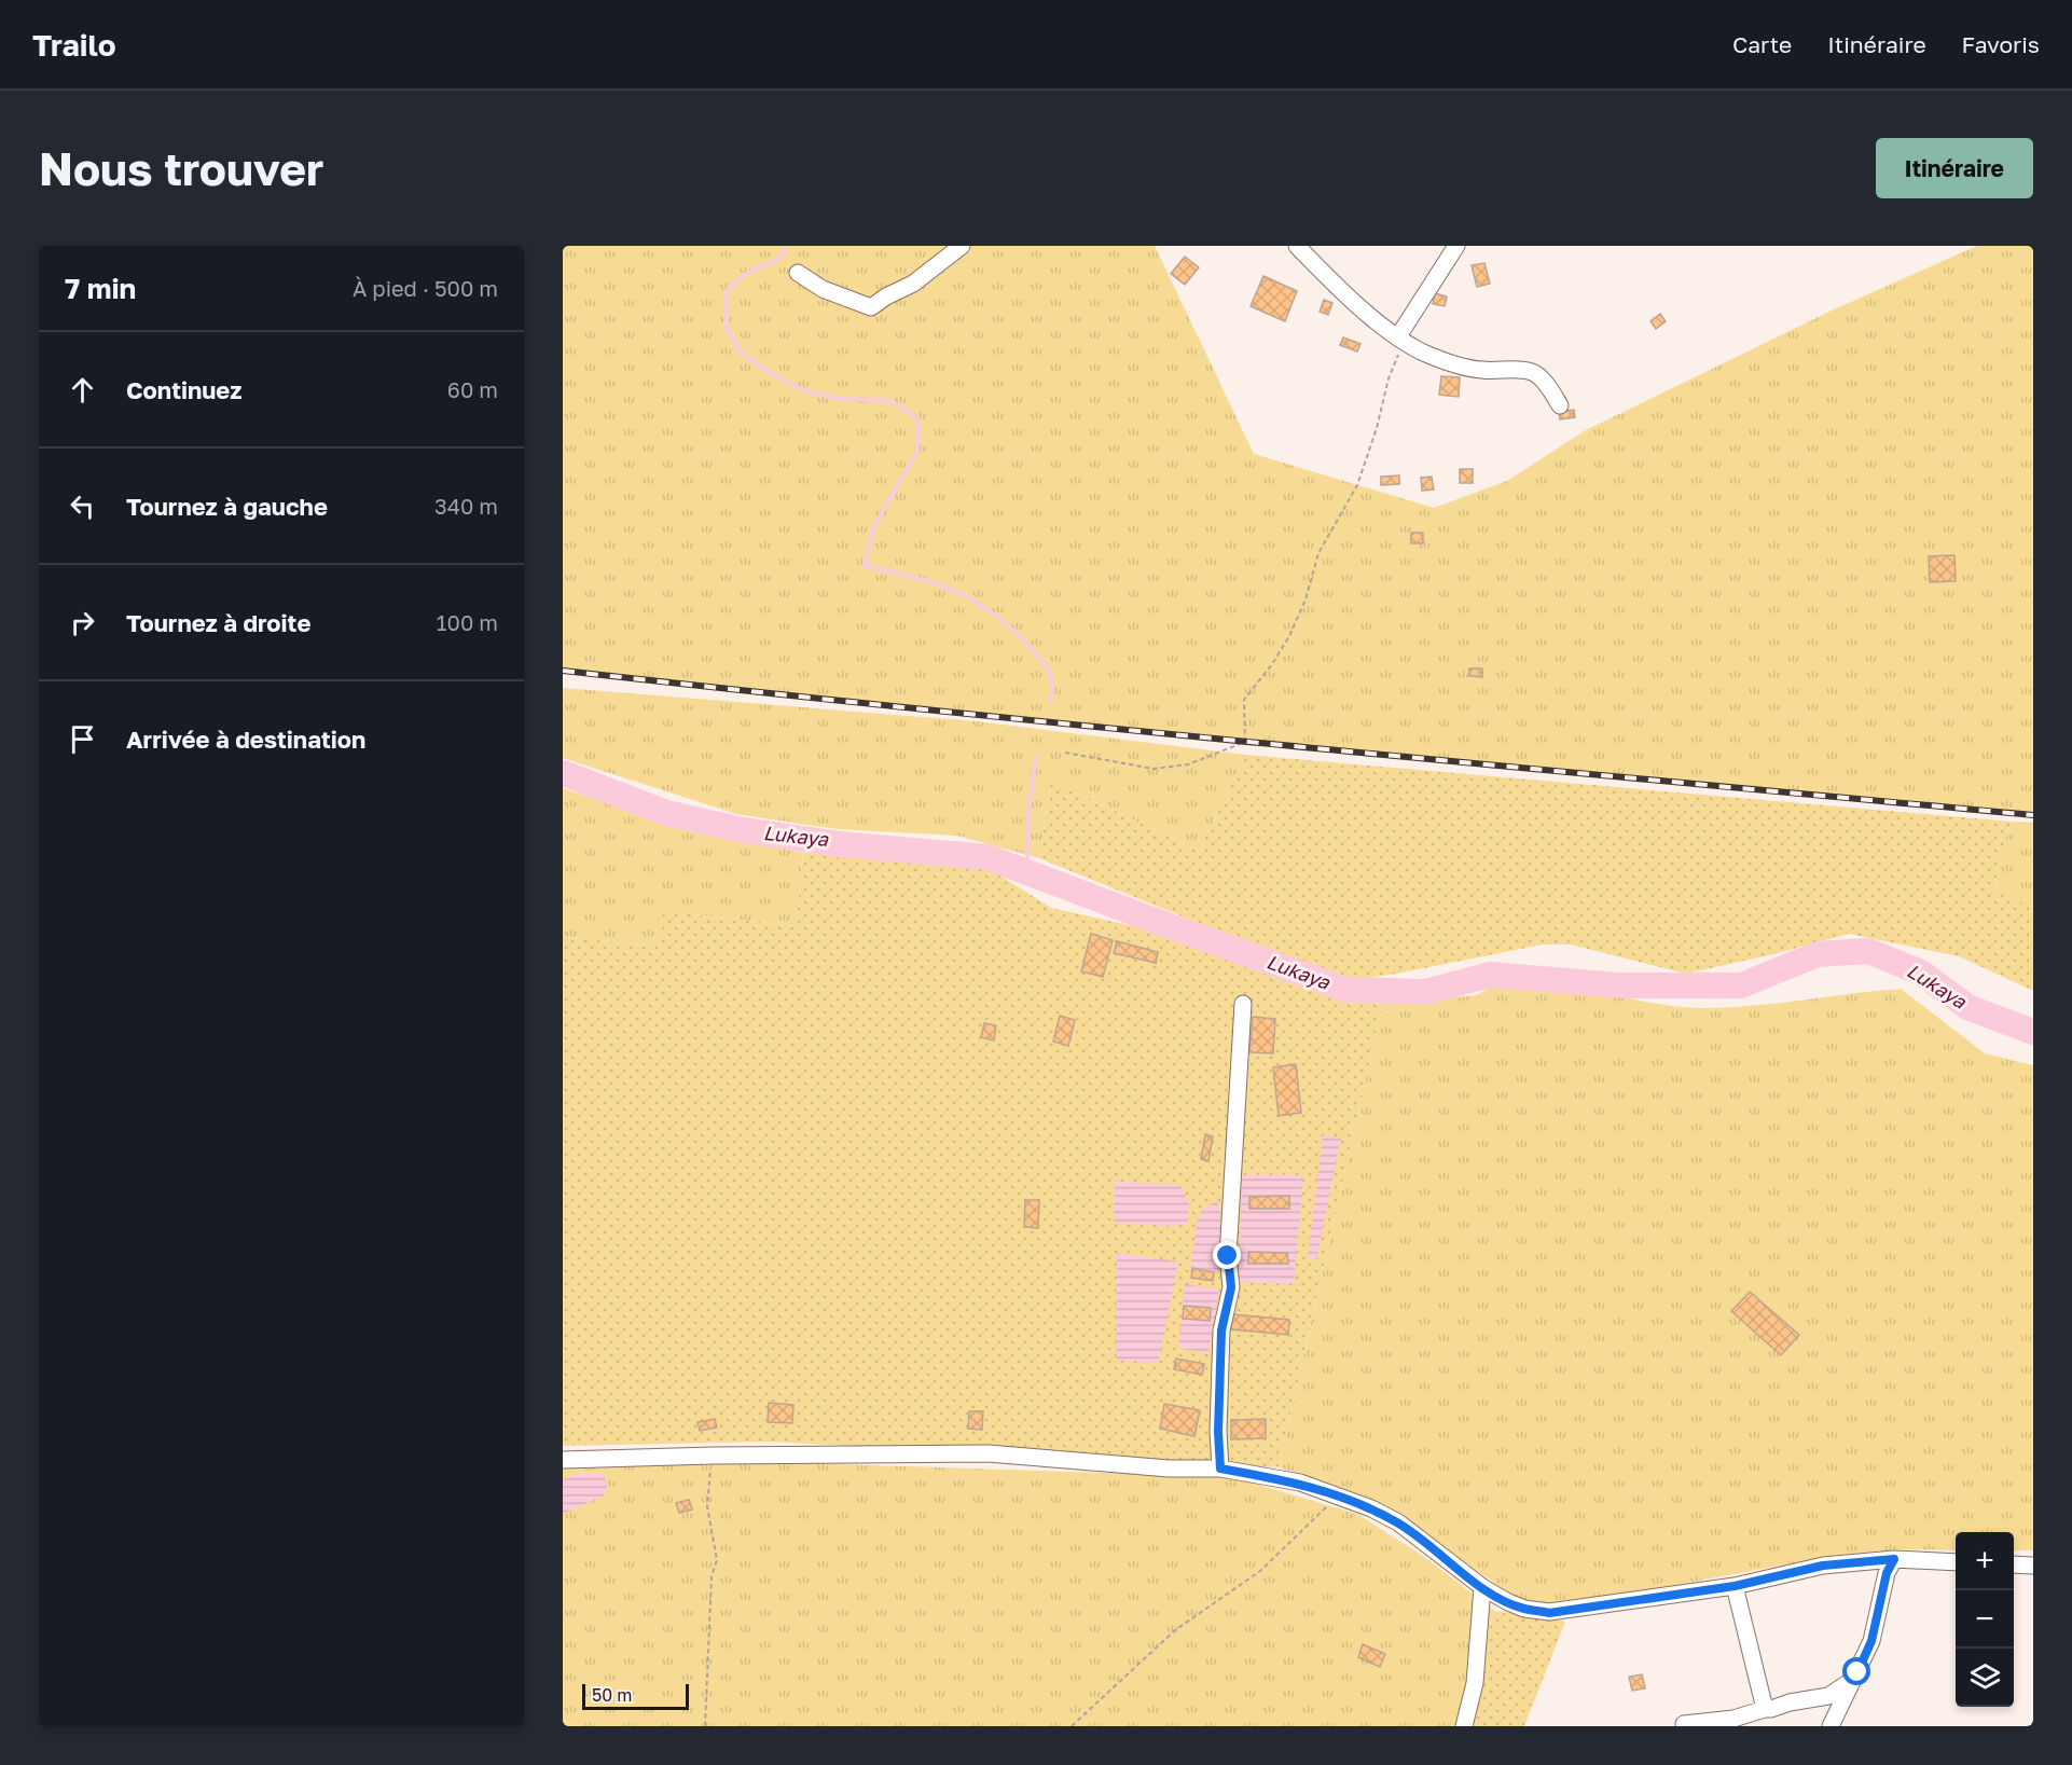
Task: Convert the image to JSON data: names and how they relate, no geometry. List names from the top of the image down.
{
  "water": ["Lukaya"],
  "scale_bar": "50 m",
  "page": {
    "header": "Trailo",
    "nav": ["Carte", "Itinéraire", "Favoris"],
    "buttons": "Itinéraire",
    "title": "Nous trouver",
    "heading": ["7 min", "À pied · 500 m"],
    "list": [
      ["Continuez", "60 m"],
      ["Tournez à gauche", "340 m"],
      ["Tournez à droite", "100 m"],
      "Arrivée à destination"
    ],
    "map_buttons": ["+", "−"],
    "scale": "50 m"
  }
}
